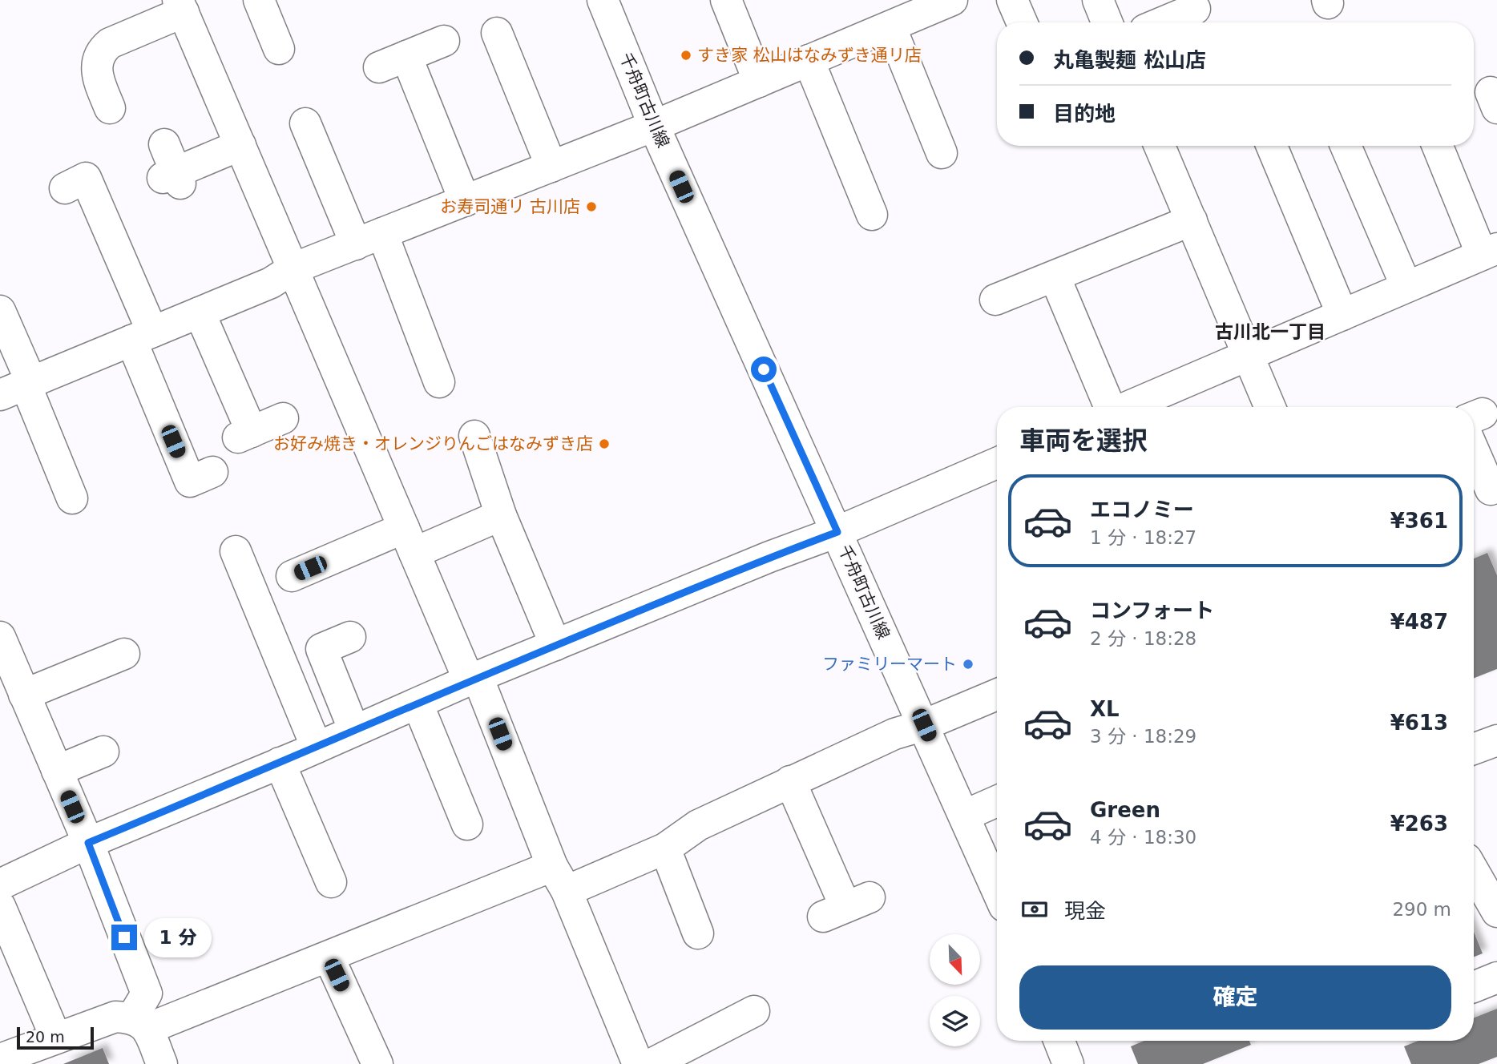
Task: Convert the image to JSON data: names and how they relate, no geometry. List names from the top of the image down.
{
  "streets": {
    "street": ["千舟町古川線"]
  },
  "districts": ["古川北一丁目"],
  "places": [
    "すき家 松山はなみずき通リ店",
    "お寿司通リ 古川店",
    "お好み焼き・オレンジりんごはなみずき店",
    "ファミリーマート"
  ],
  "scale_bar": "20 m",
  "north": "bottom right",
  "page": {
    "banner": ["丸亀製麺 松山店", "目的地"],
    "heading": "車両を選択",
    "list": [
      {
        "name": "エコノミー",
        "note": "1 分 · 18:27",
        "value": "¥361"
      },
      {
        "name": "コンフォート",
        "note": "2 分 · 18:28",
        "value": "¥487"
      },
      {
        "name": "XL",
        "note": "3 分 · 18:29",
        "value": "¥613"
      },
      {
        "name": "Green",
        "note": "4 分 · 18:30",
        "value": "¥263"
      }
    ],
    "pay": ["現金", "290 m"],
    "bubble": "1 分",
    "buttons": "確定",
    "scale": "20 m"
  }
}
